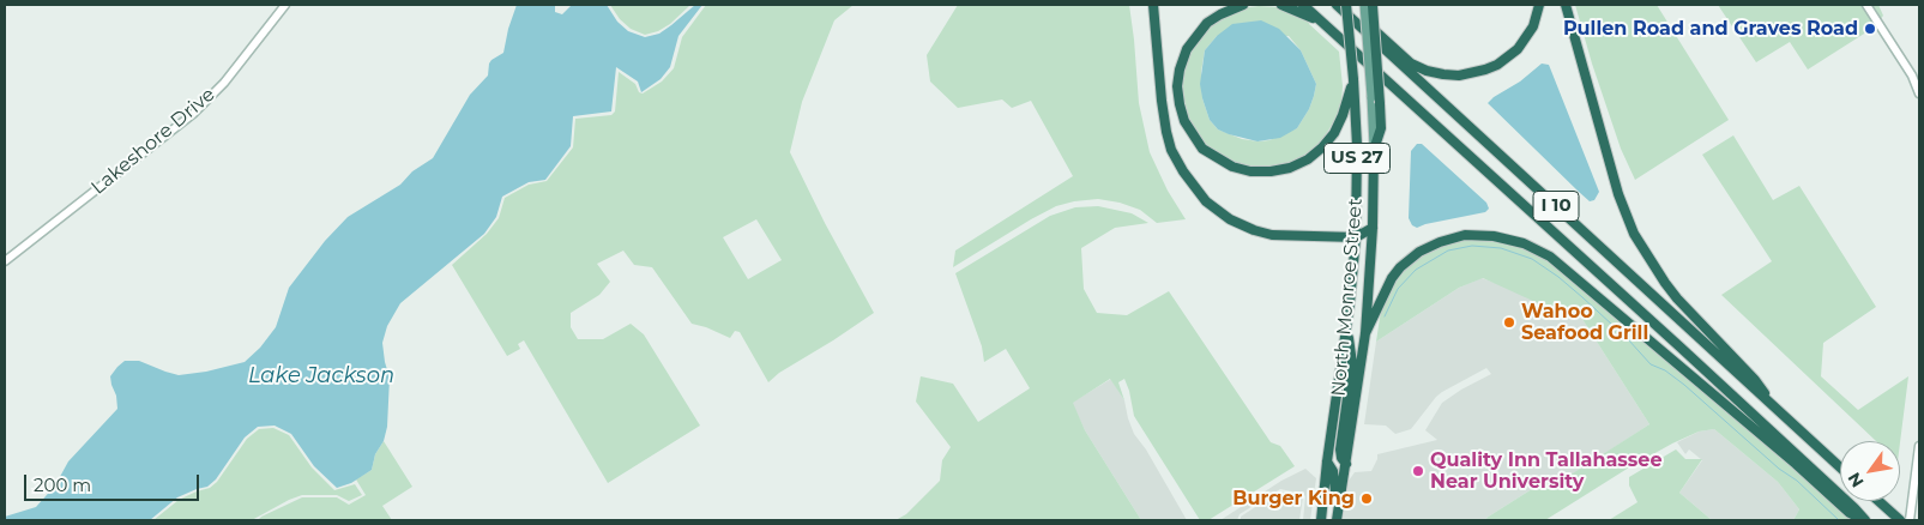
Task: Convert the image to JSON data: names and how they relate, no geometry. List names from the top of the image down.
{
  "streets": {
    "highway": ["US 27", "I 10", "North Monroe Street"],
    "street": ["Lakeshore Drive"]
  },
  "water": ["Lake Jackson"],
  "places": [
    "Pullen Road and Graves Road",
    "Wahoo Seafood Grill",
    "Quality Inn Tallahassee Near University",
    "Burger King"
  ],
  "scale_bar": "200 m",
  "north": "bottom left"
}
